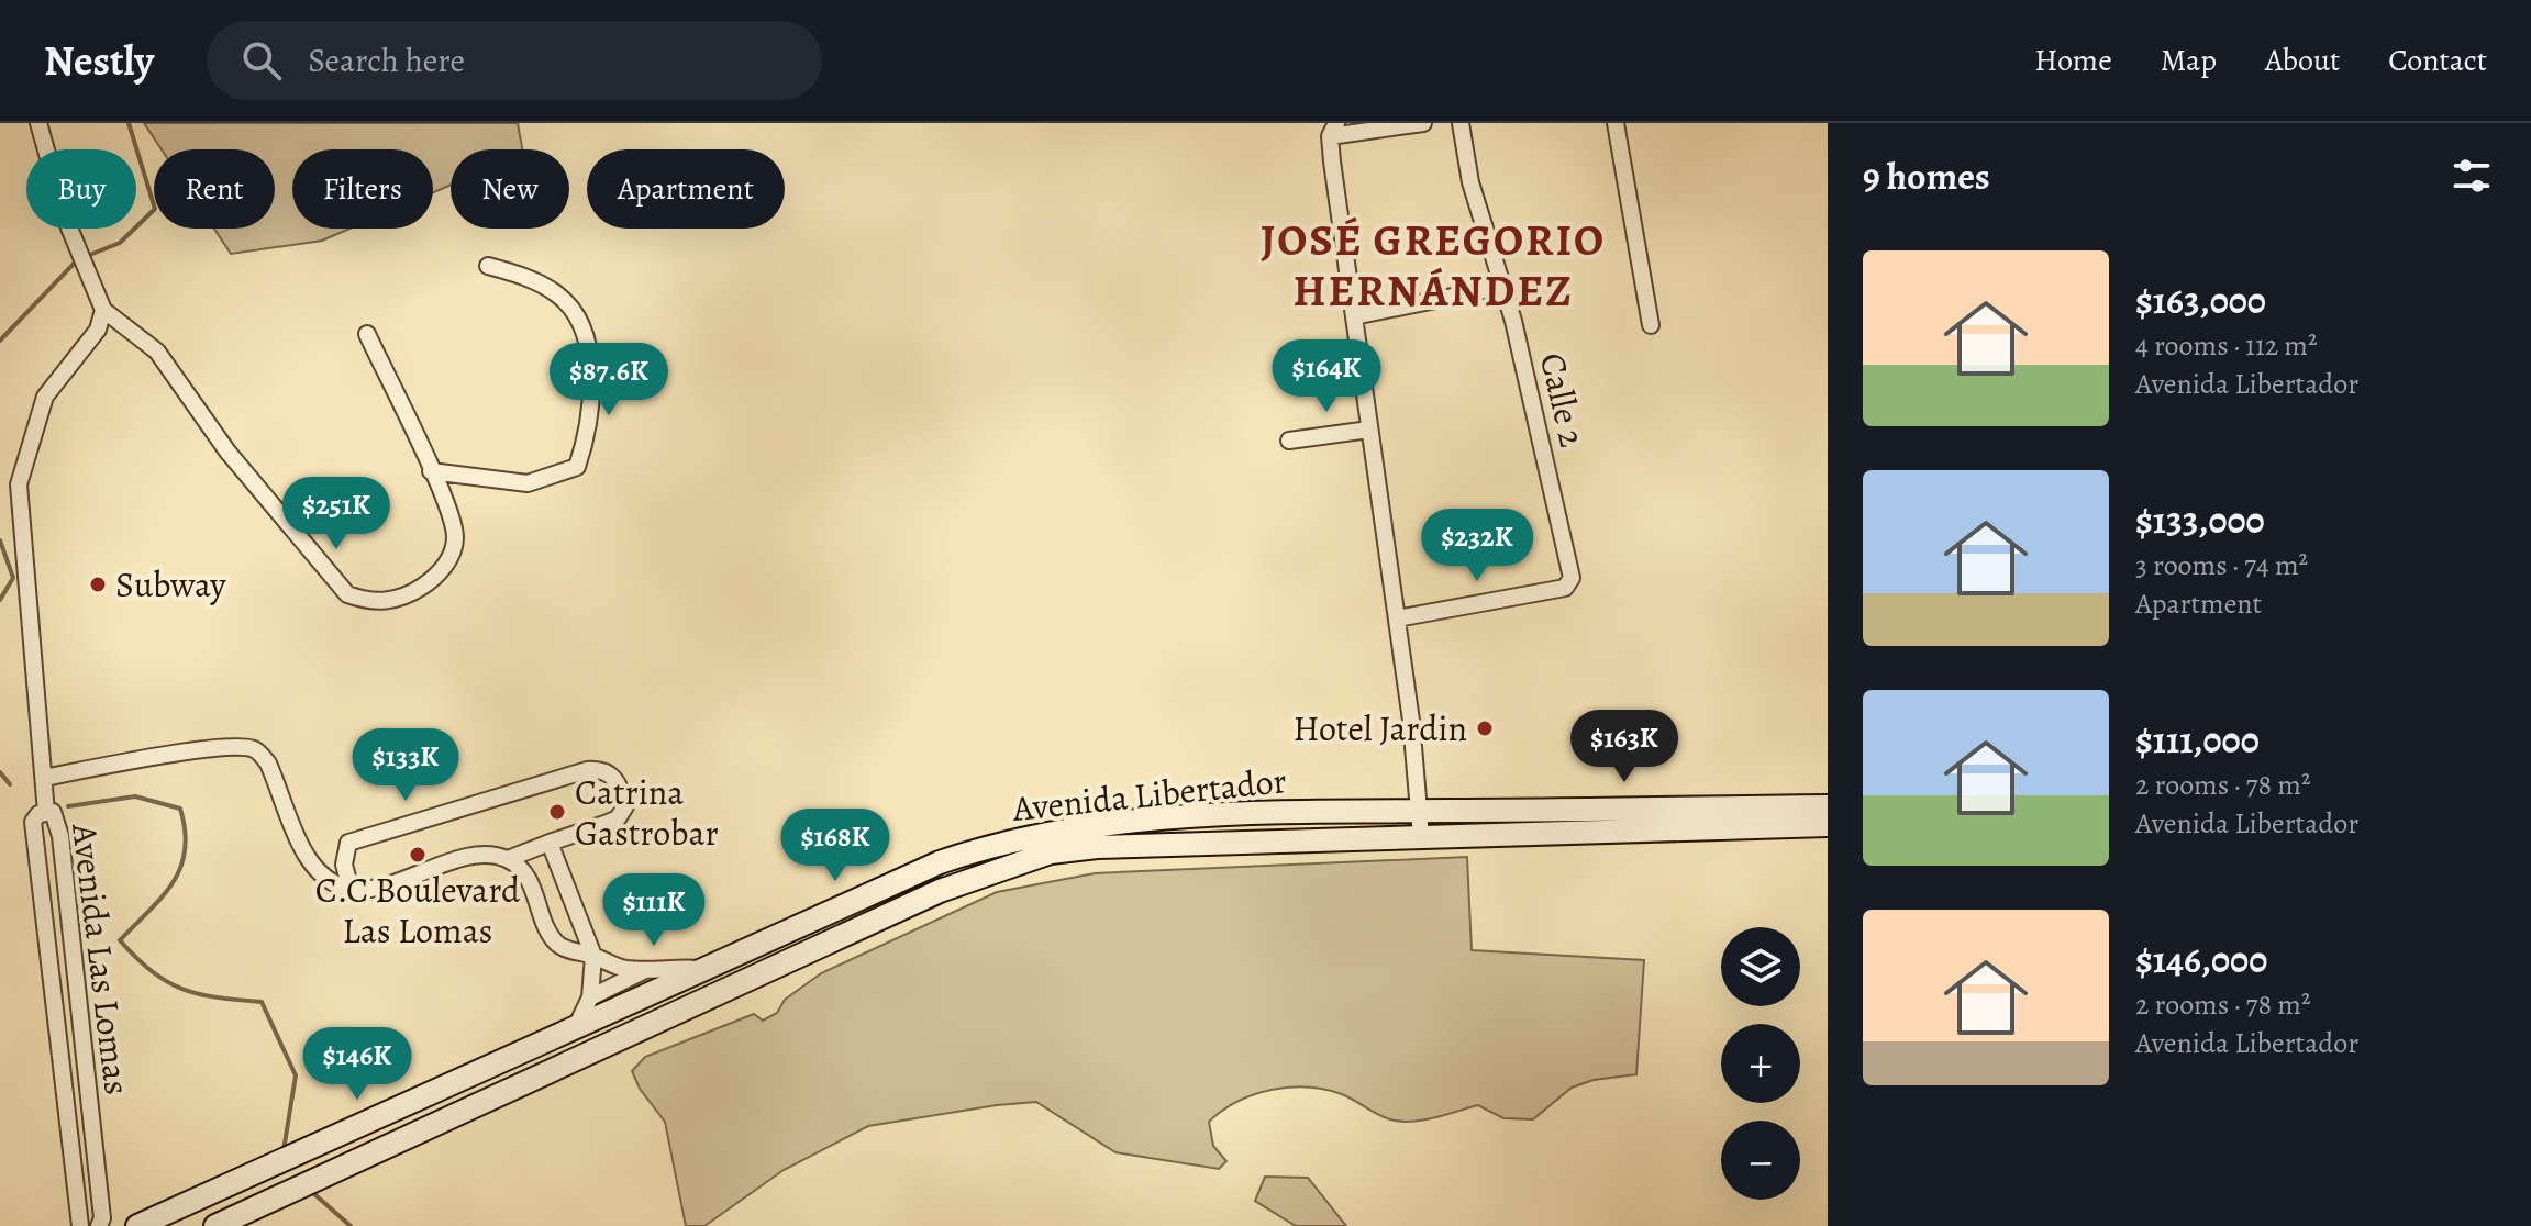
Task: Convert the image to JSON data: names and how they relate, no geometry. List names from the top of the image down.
{
  "streets": {
    "main road": ["Avenida Libertador"],
    "street": ["Calle 2", "Avenida Las Lomas"]
  },
  "districts": ["JOSÉ GREGORIO HERNÁNDEZ"],
  "places": [
    "Subway",
    "Hotel Jardin",
    "Catrina Gastrobar",
    "C.C Boulevard Las Lomas"
  ],
  "page": {
    "header": "Nestly",
    "search": "Search here",
    "nav": [
      "Home",
      "Map",
      "About",
      "Contact"
    ],
    "heading": "9 homes",
    "chip": [
      "Buy",
      "Rent",
      "Filters",
      "New",
      "Apartment"
    ],
    "list": [
      {
        "name": "$163,000",
        "note": "4 rooms · 112 m² · Avenida Libertador"
      },
      {
        "name": "$133,000",
        "note": "3 rooms · 74 m² · Apartment"
      },
      {
        "name": "$111,000",
        "note": "2 rooms · 78 m² · Avenida Libertador"
      },
      {
        "name": "$146,000",
        "note": "2 rooms · 78 m² · Avenida Libertador"
      }
    ],
    "price": [
      "$164K",
      "$87.6K",
      "$251K",
      "$232K",
      "$163K",
      "$133K",
      "$168K",
      "$111K",
      "$146K"
    ],
    "map_buttons": ["+", "−"]
  }
}
